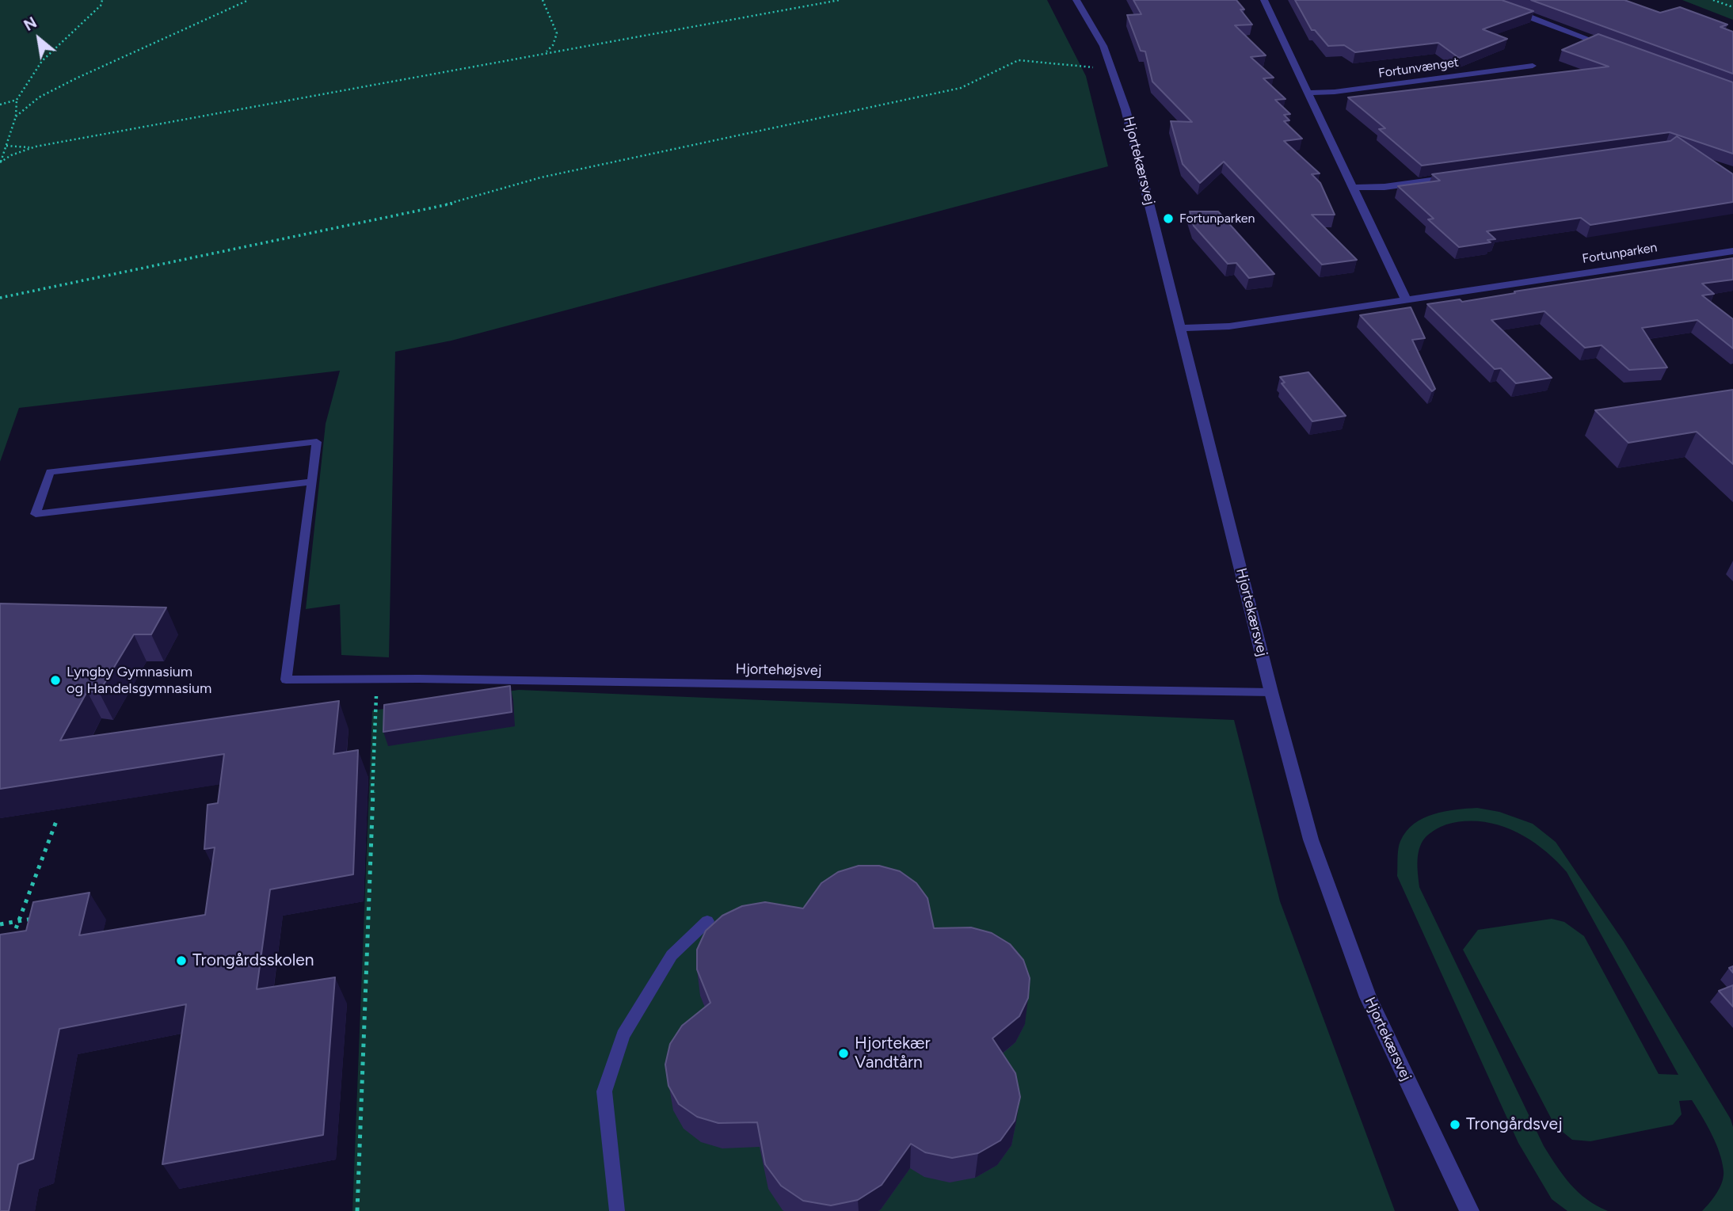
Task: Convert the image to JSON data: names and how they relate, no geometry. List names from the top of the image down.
{
  "streets": {
    "street": ["Fortunvænget", "Hjortekærsvej", "Fortunparken"],
    "lane": ["Hjortehøjsvej"]
  },
  "crossings": [
    ["Hjortekærsvej", "Fortunparken"],
    ["Hjortekærsvej", "Hjortehøjsvej"]
  ],
  "places": [
    "Fortunparken",
    "Lyngby Gymnasium og Handelsgymnasium",
    "Trongårdsskolen",
    "Hjortekær Vandtårn",
    "Trongårdsvej"
  ],
  "north": "top left"
}
